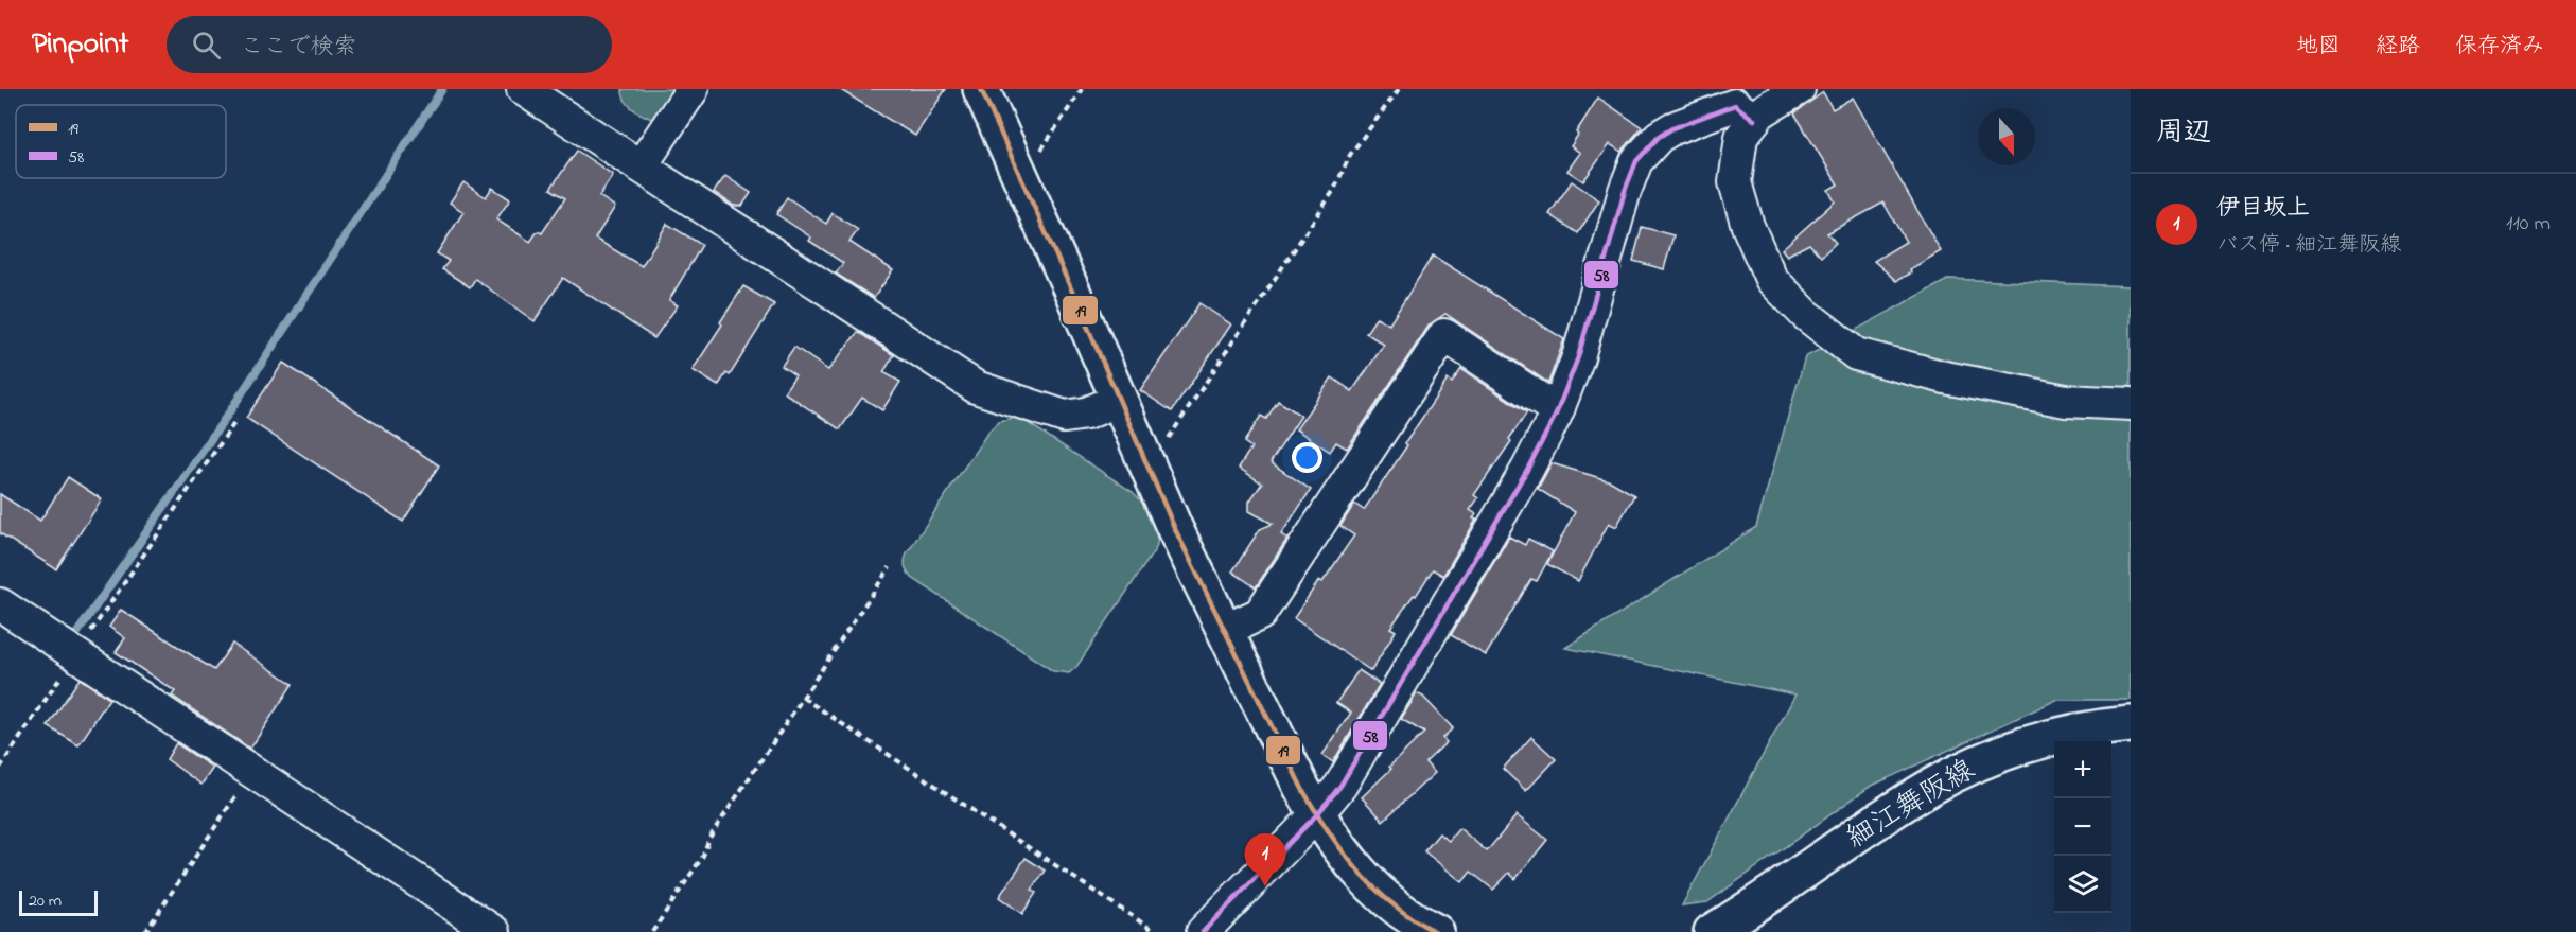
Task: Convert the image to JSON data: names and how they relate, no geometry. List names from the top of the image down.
{
  "streets": {
    "main road": ["細江舞阪線"]
  },
  "lines": ["transit line 19", "transit line 58"],
  "legend": ["19", "58"],
  "scale_bar": "20 m",
  "north": "bottom",
  "page": {
    "header": "Pinpoint",
    "search": "ここで検索",
    "nav": ["地図", "経路", "保存済み"],
    "heading": "周辺",
    "list": [
      {
        "mark": "1",
        "name": "伊目坂上",
        "note": "バス停 · 細江舞阪線",
        "value": "110 m"
      }
    ],
    "map_buttons": ["+", "−"],
    "pins": "1",
    "scale": "20 m"
  }
}
